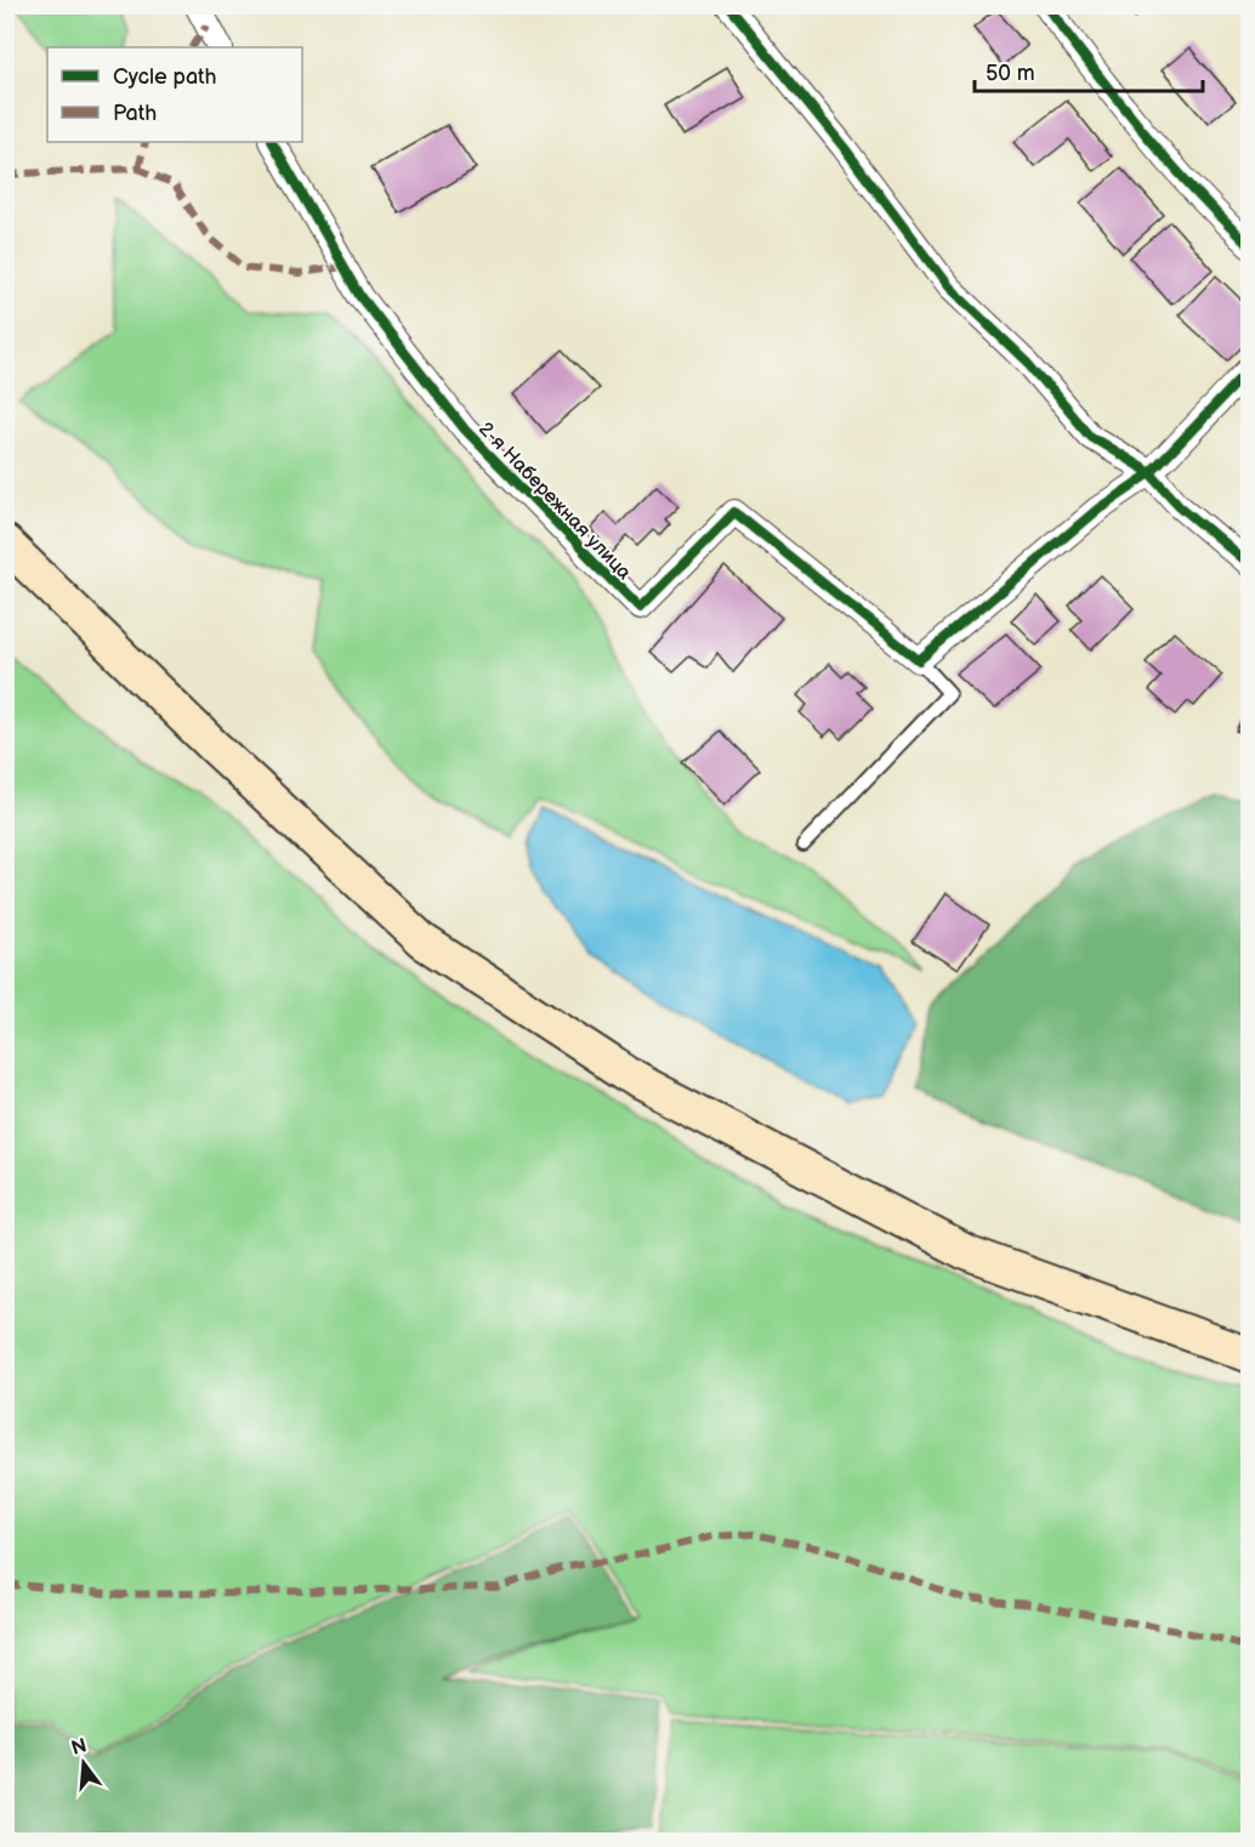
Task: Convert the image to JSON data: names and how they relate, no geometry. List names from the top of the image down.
{
  "streets": {
    "street": ["2-я Набережная улица"]
  },
  "legend": ["Cycle path", "Path"],
  "scale_bar": "50 m",
  "north": "top"
}
